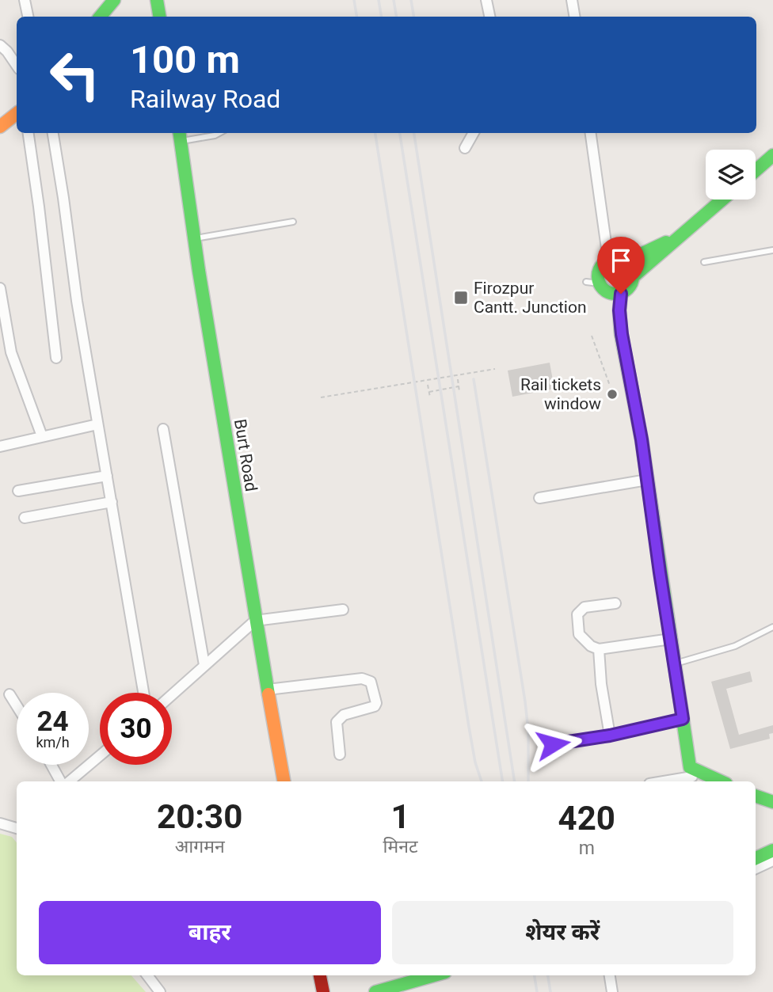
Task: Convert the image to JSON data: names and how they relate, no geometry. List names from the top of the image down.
{
  "streets": {
    "main road": ["Burt Road"]
  },
  "places": {
    "transit": ["Firozpur Cantt. Junction"],
    "other": ["Rail tickets window"]
  },
  "page": {
    "turn": ["100 m", "Railway Road"],
    "speed": "24 km/h",
    "limit": "30",
    "eta": [
      "20:30",
      "आगमन",
      "1",
      "मिनट",
      "420",
      "m"
    ],
    "buttons": ["बाहर", "शेयर करें"]
  }
}
